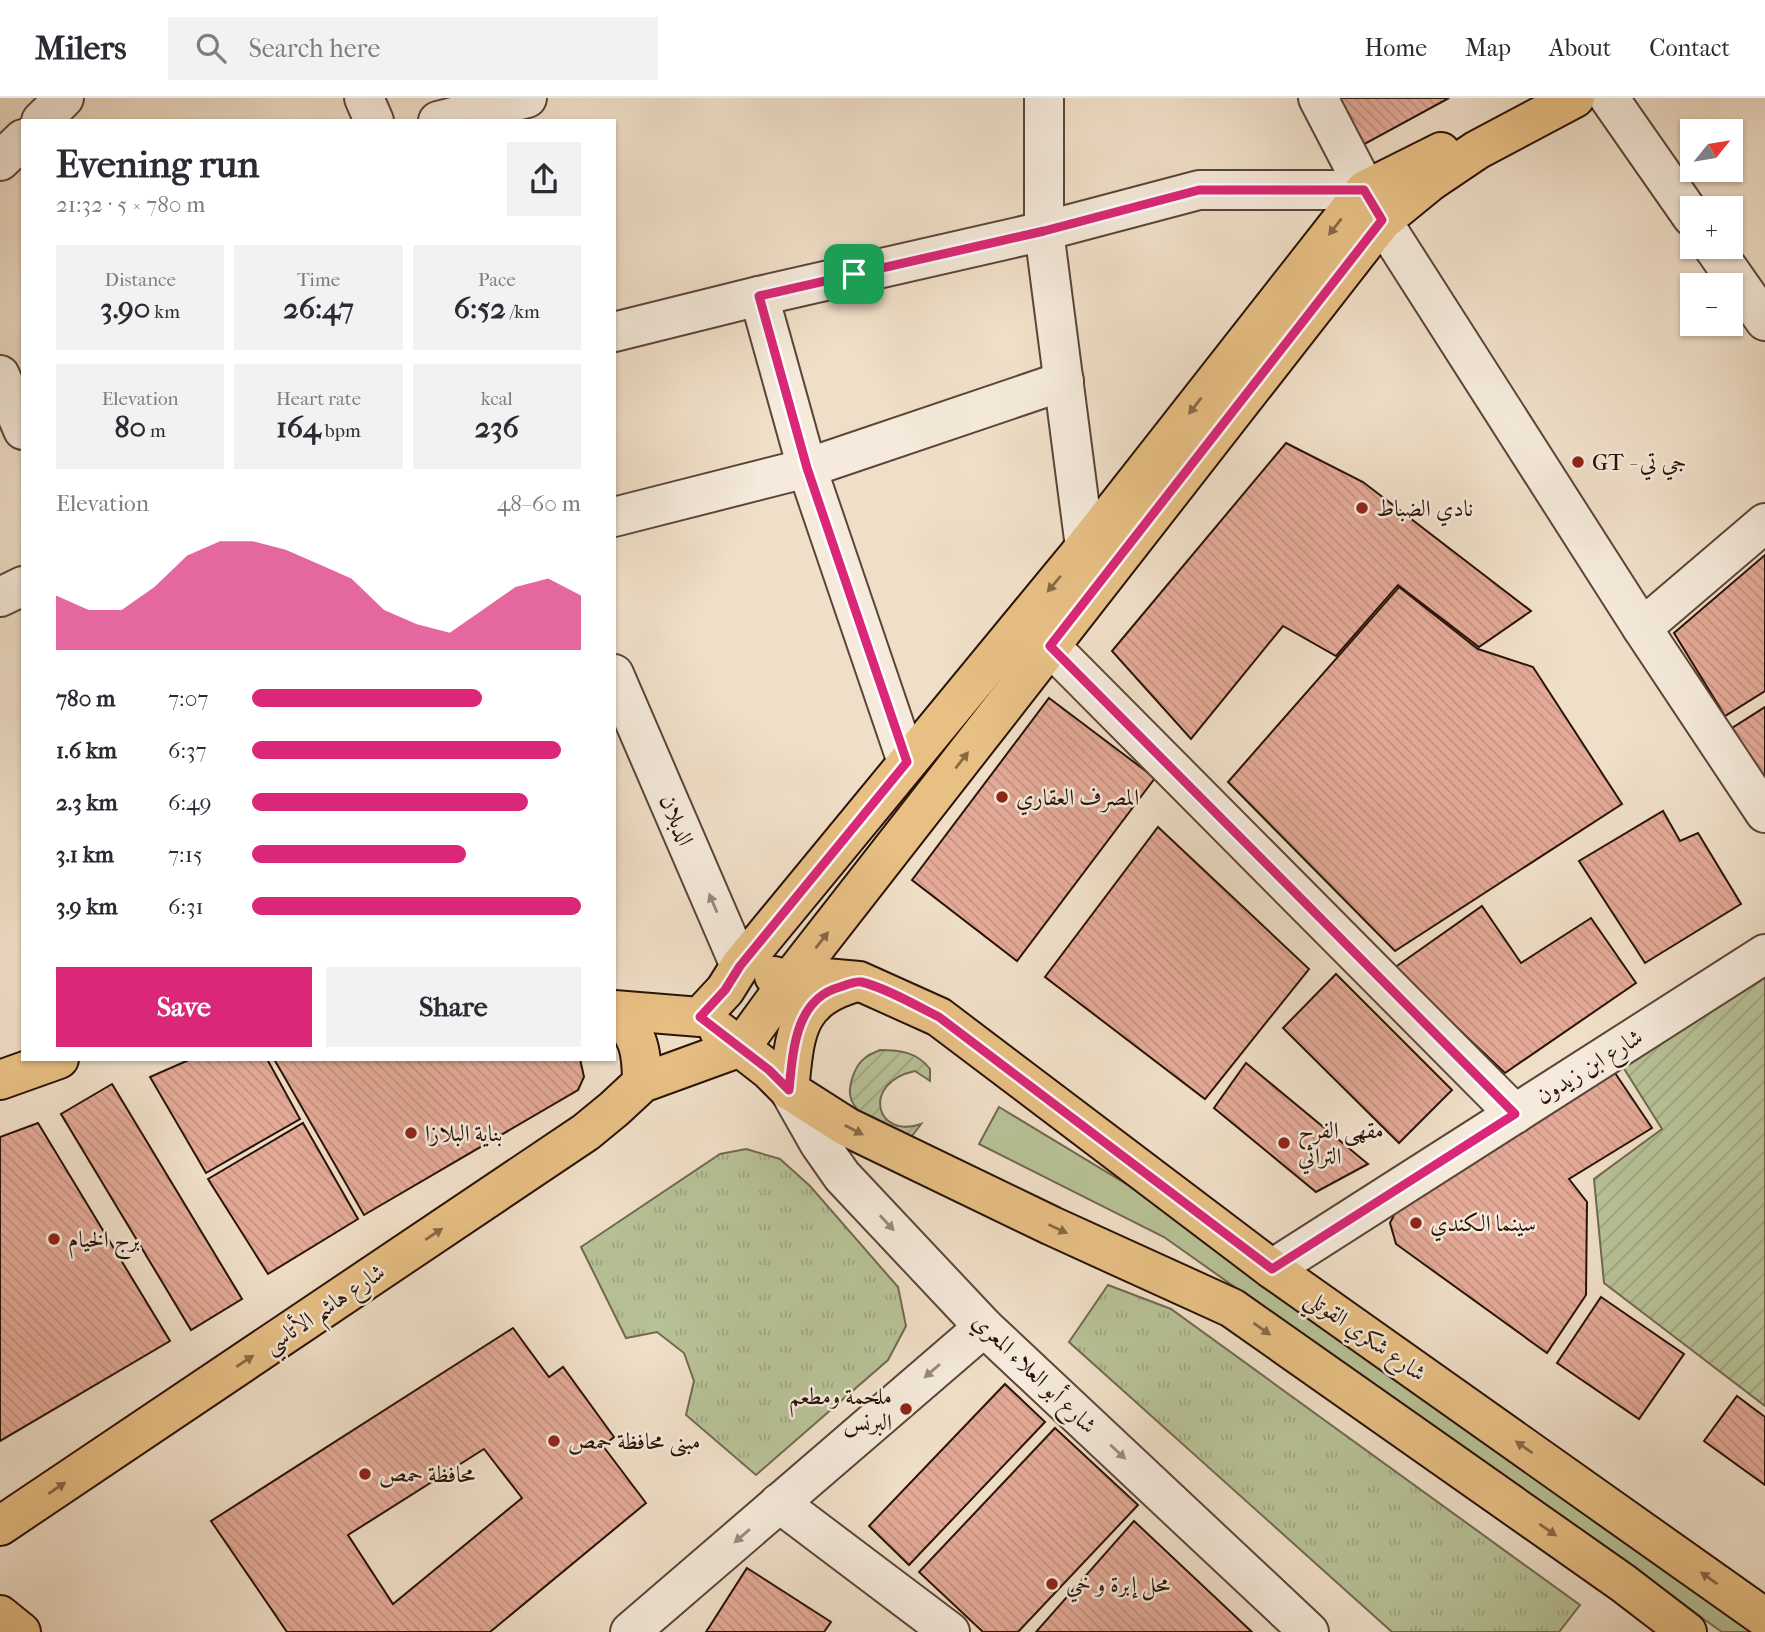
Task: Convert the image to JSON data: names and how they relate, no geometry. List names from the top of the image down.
{
  "streets": {
    "main road": ["شارع هاشم الأتاسي", "شارع شكري القوتلي"],
    "street": ["الدبلان", "شارع ابن زيدون", "شارع أبو العلاء المعري"]
  },
  "crossings": [
    ["الدبلان", "شارع شكري القوتلي"],
    ["شارع ابن زيدون", "شارع شكري القوتلي"]
  ],
  "one_way": ["شارع هاشم الأتاسي", "شارع أبو العلاء المعري"],
  "places": [
    "GT - جي تي",
    "نادي الضباط",
    "المصرف العقاري",
    "بناية البلازا",
    "مقهى الفرح التراثي",
    "سينما الكندي",
    "برج الخيام",
    "ملحمة ومطعم البرنس",
    "مبنى محافظة حمص",
    "محافظة حمص",
    "محل إبرة و خي"
  ],
  "north": "top right",
  "page": {
    "header": "Milers",
    "search": "Search here",
    "nav": [
      "Home",
      "Map",
      "About",
      "Contact"
    ],
    "map_buttons": ["+", "−"],
    "heading": ["Evening run", "21:32 · 5 × 780 m"],
    "stats": [
      ["Distance", "3.90 km"],
      ["Time", "26:47"],
      ["Pace", "6:52 /km"],
      ["Elevation", "80 m"],
      ["Heart rate", "164 bpm"],
      ["kcal", "236"]
    ],
    "chart": ["Elevation", "48–60 m"],
    "list": [
      {
        "name": "780 m",
        "note": "7:07"
      },
      {
        "name": "1.6 km",
        "note": "6:37"
      },
      {
        "name": "2.3 km",
        "note": "6:49"
      },
      {
        "name": "3.1 km",
        "note": "7:15"
      },
      {
        "name": "3.9 km",
        "note": "6:31"
      }
    ],
    "buttons": ["Save", "Share"]
  }
}
